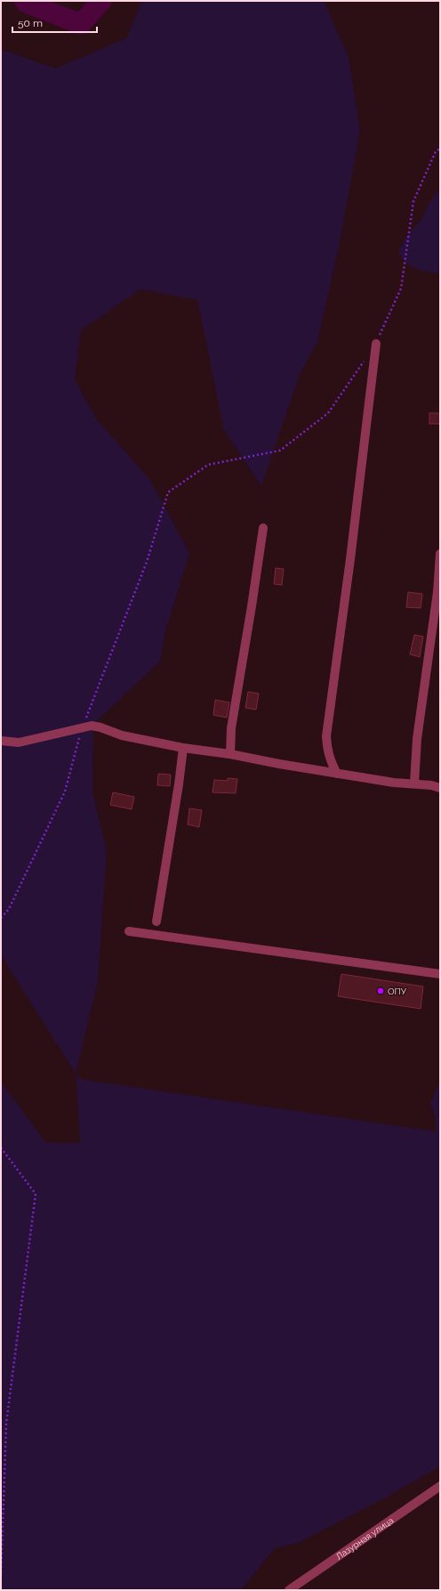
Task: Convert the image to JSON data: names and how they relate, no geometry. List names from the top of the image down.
{
  "streets": {
    "street": ["Лазурная улица"]
  },
  "places": ["ОПУ"],
  "scale_bar": "50 m"
}
